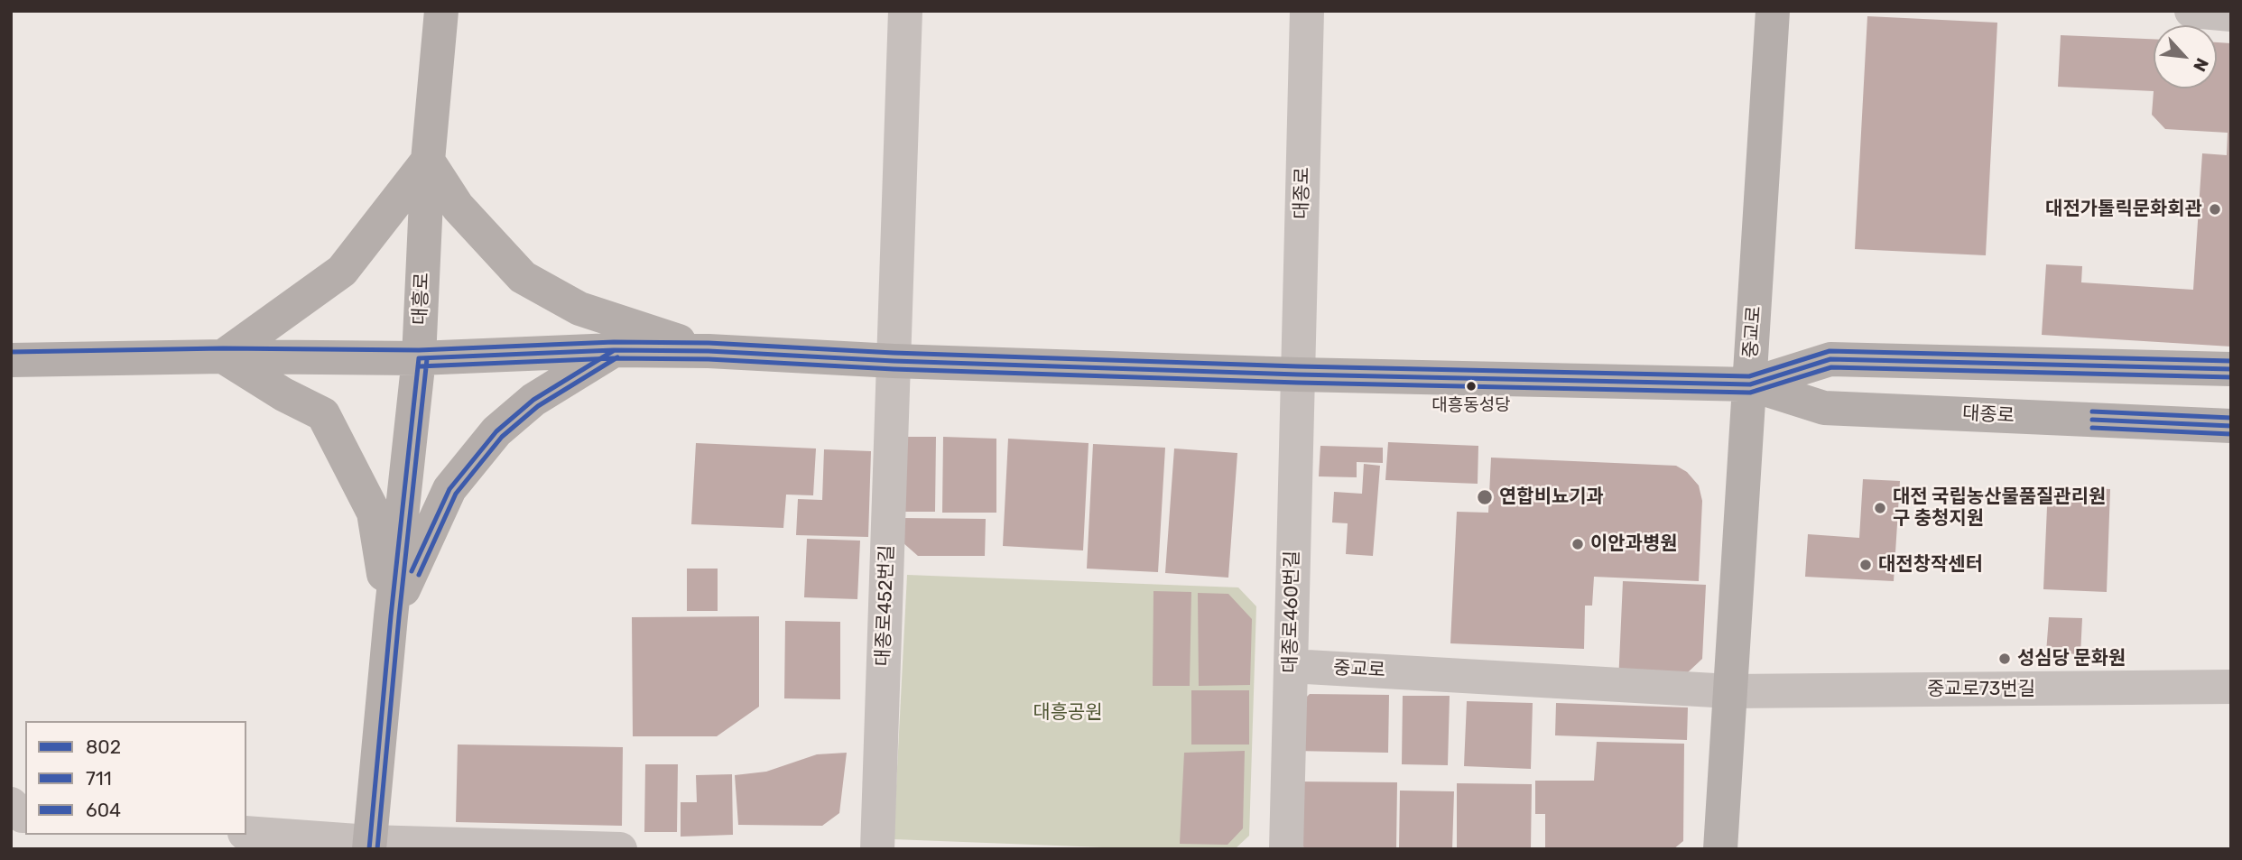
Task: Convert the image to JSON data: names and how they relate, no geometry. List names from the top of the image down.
{
  "streets": {
    "main road": ["대종로", "대흥로", "중교로"],
    "street": ["대종로452번길", "대종로460번길", "중교로73번길"]
  },
  "crossings": [
    ["대종로", "대흥로"],
    ["대종로", "중교로"],
    ["대종로", "대종로452번길"],
    ["대종로", "대종로460번길"],
    ["중교로", "대종로460번길"],
    ["중교로", "중교로73번길"]
  ],
  "parks": ["대흥공원"],
  "places": [
    "대전가톨릭문화회관",
    "대흥동성당",
    "연합비뇨기과",
    "대전 국립농산물품질관리원 구 충청지원",
    "이안과병원",
    "대전창작센터",
    "성심당 문화원"
  ],
  "lines": ["transit line 604", "transit line 802", "transit line 711"],
  "legend": ["802", "711", "604"],
  "north": "bottom right"
}
